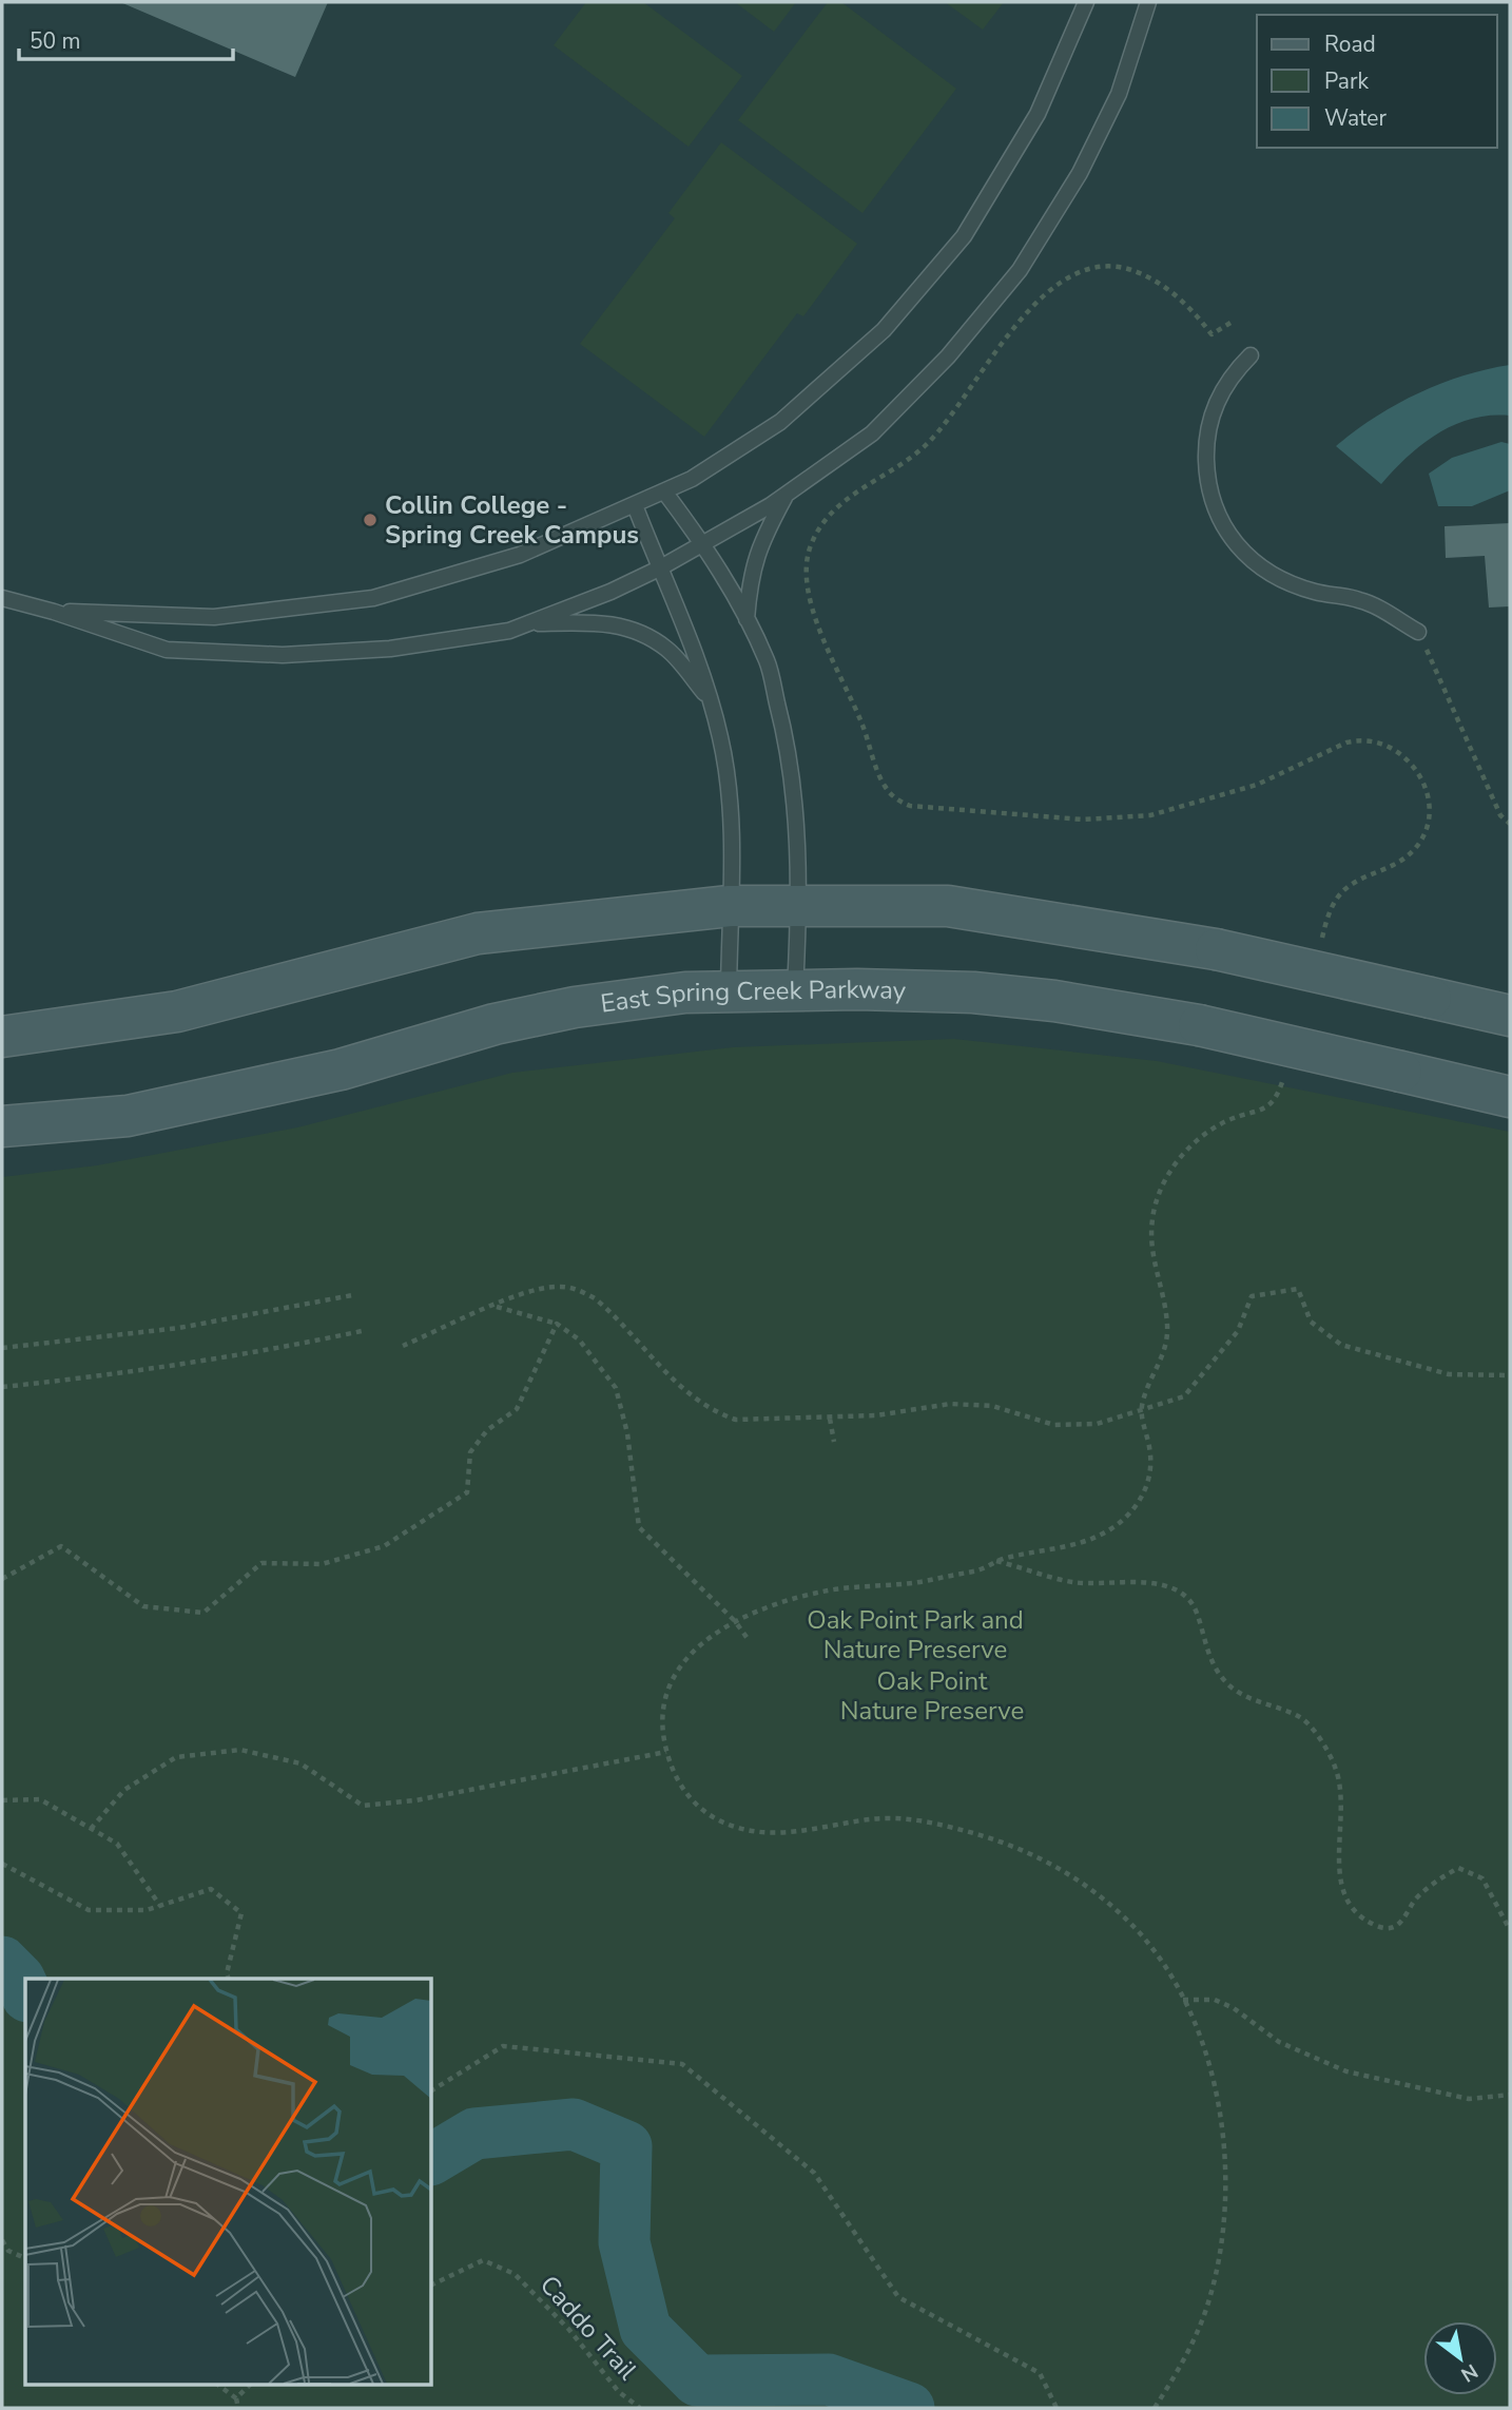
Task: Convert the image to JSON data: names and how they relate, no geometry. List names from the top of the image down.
{
  "streets": {
    "main road": ["East Spring Creek Parkway"],
    "path": ["Caddo Trail"]
  },
  "parks": ["Oak Point Park and Nature Preserve", "Oak Point Nature Preserve"],
  "places": ["Collin College - Spring Creek Campus"],
  "legend": ["Road", "Park", "Water"],
  "scale_bar": "50 m",
  "north": "bottom right"
}
